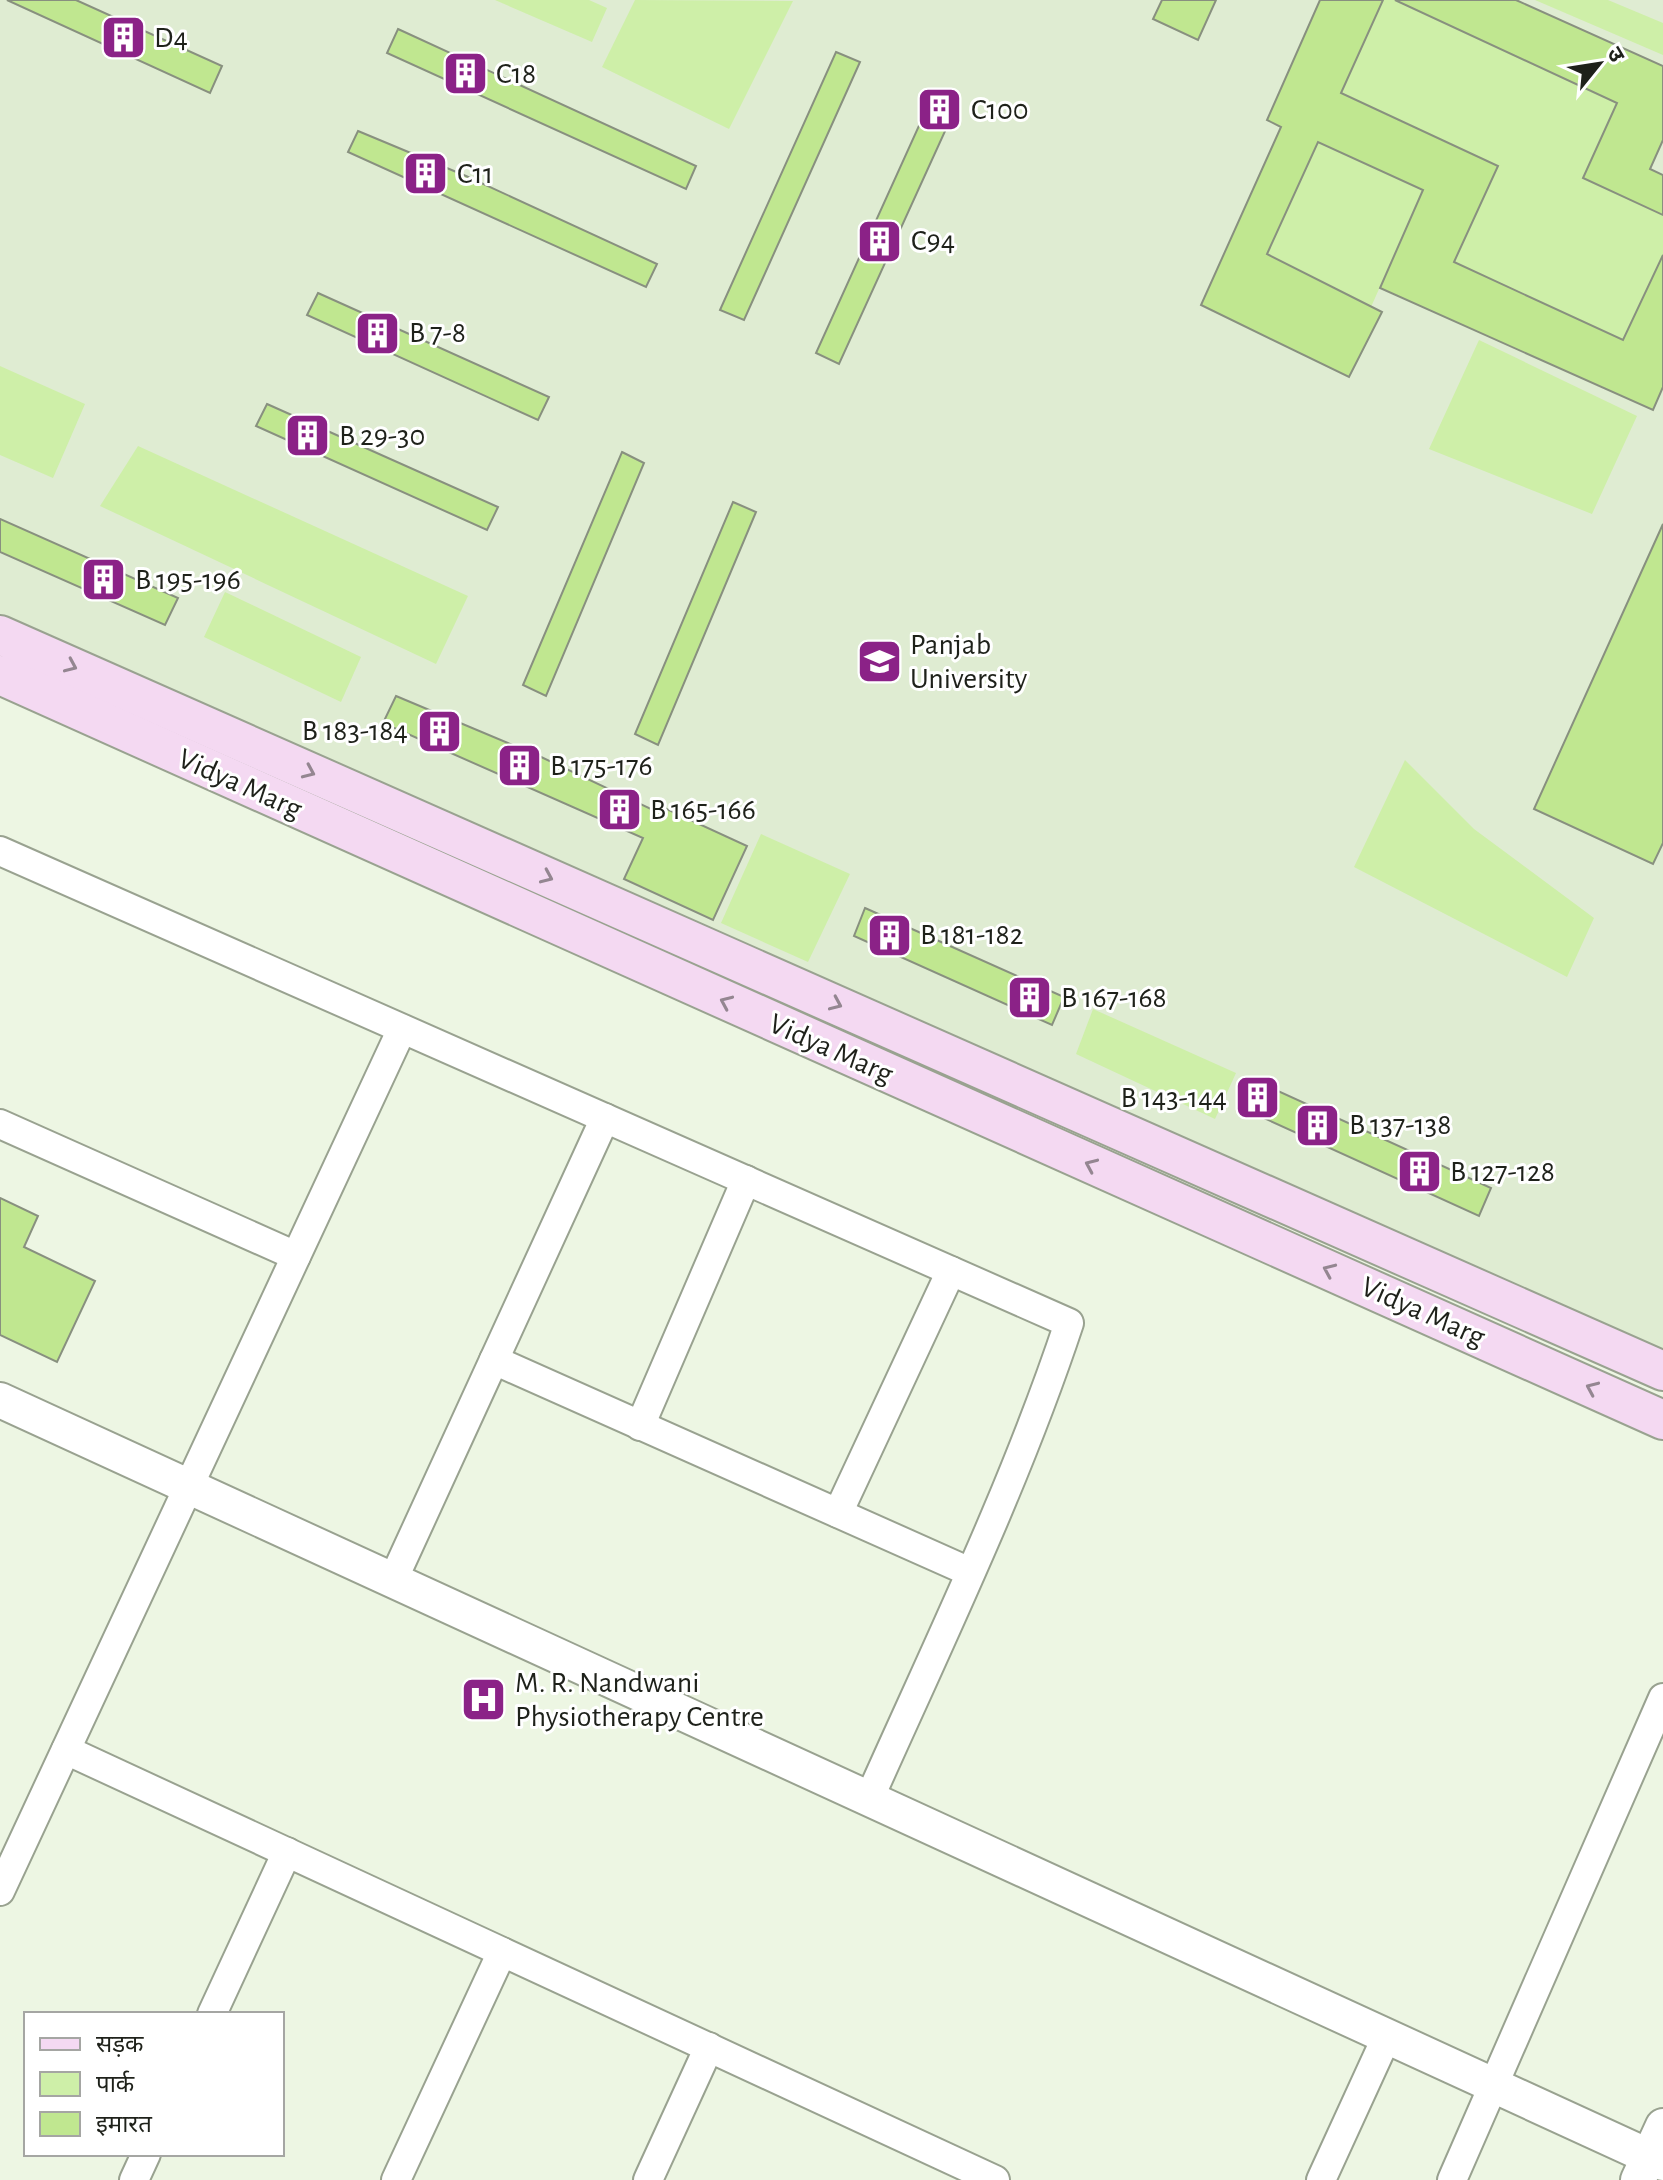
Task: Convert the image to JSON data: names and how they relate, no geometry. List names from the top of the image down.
{
  "streets": {
    "main road": ["Vidya Marg"]
  },
  "places": {
    "building": [
      "D4",
      "C18",
      "C100",
      "C11",
      "C94",
      "B 7-8",
      "B 29-30",
      "B 195-196",
      "B 183-184",
      "B 175-176",
      "B 165-166",
      "B 181-182",
      "B 167-168",
      "B 143-144",
      "B 137-138",
      "B 127-128"
    ],
    "school or university": ["Panjab University"],
    "hospital": ["M. R. Nandwani Physiotherapy Centre"]
  },
  "legend": ["सड़क", "पार्क", "इमारत"],
  "north": "top right"
}
